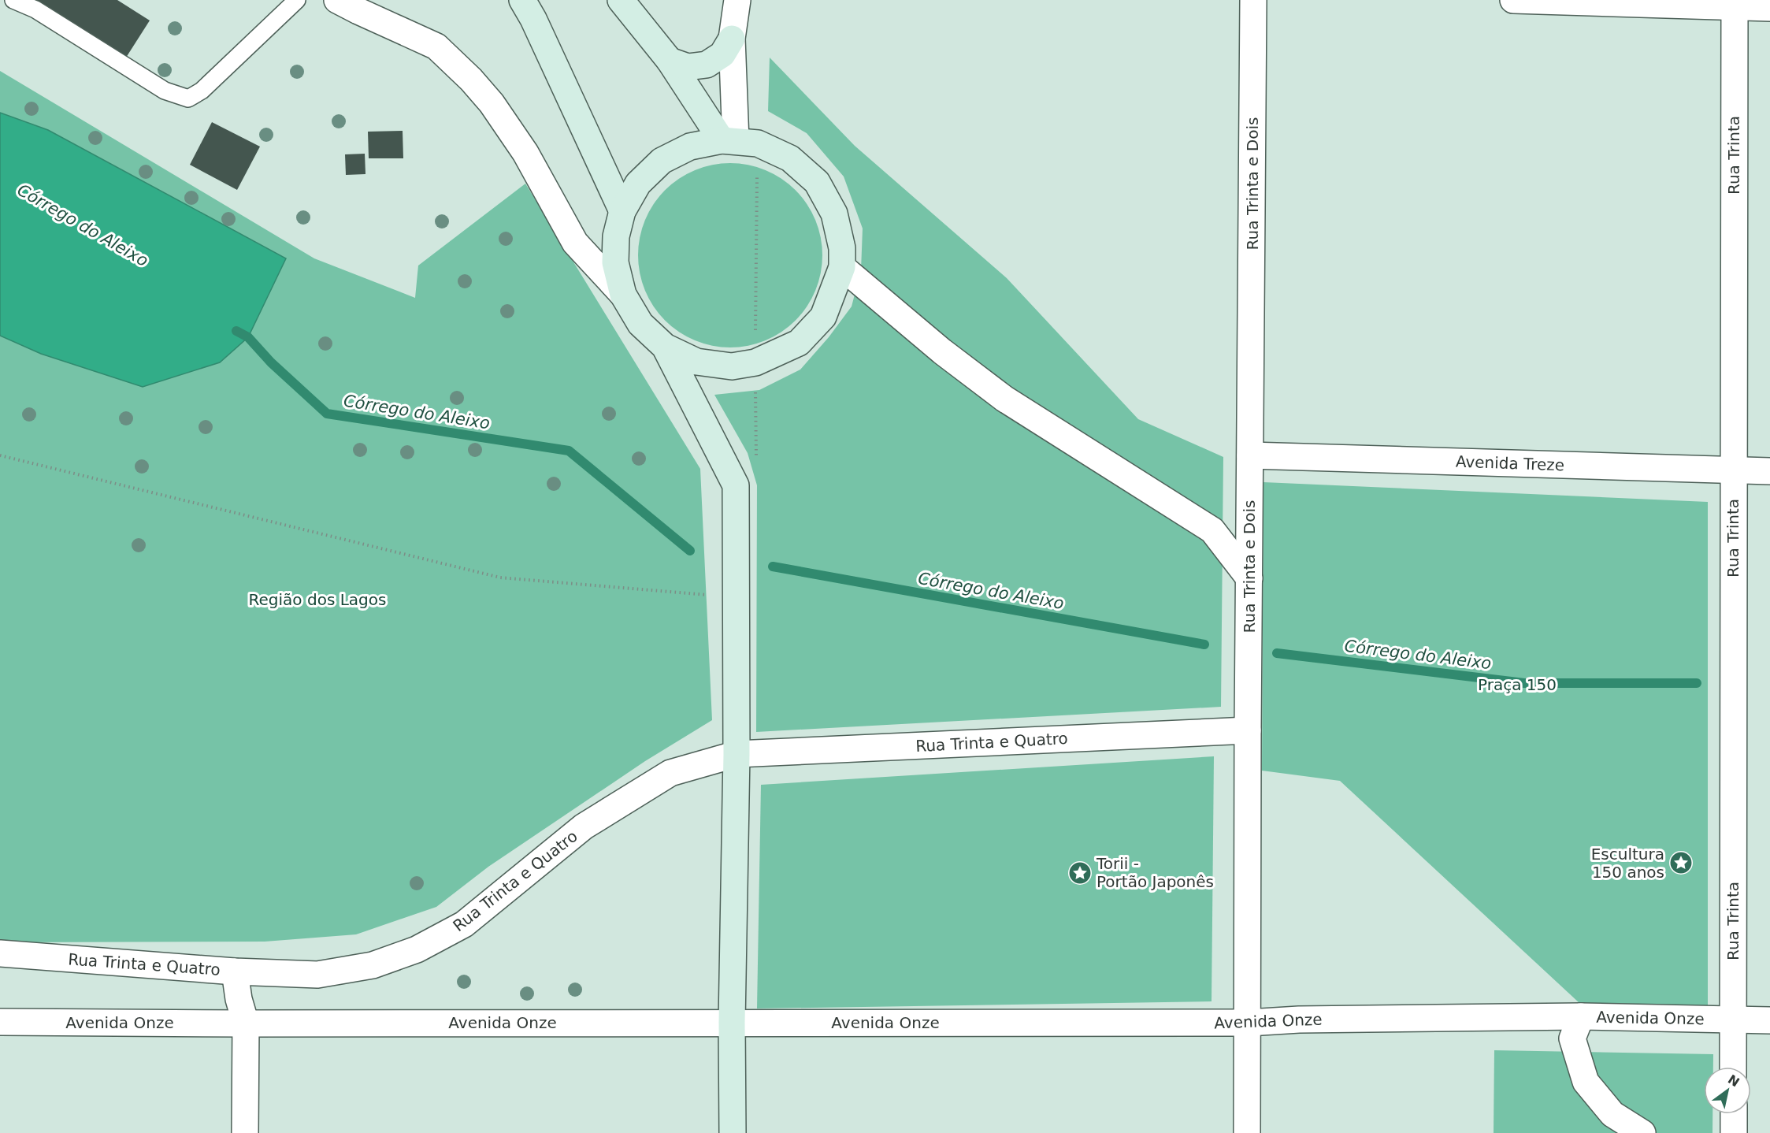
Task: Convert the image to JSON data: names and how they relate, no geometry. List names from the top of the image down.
{
  "streets": {
    "street": [
      "Rua Trinta",
      "Rua Trinta e Dois",
      "Avenida Treze",
      "Rua Trinta e Quatro",
      "Avenida Onze"
    ]
  },
  "crossings": [
    ["Rua Trinta", "Avenida Treze"],
    ["Rua Trinta", "Avenida Onze"],
    ["Rua Trinta e Dois", "Avenida Treze"],
    ["Rua Trinta e Dois", "Rua Trinta e Quatro"],
    ["Rua Trinta e Dois", "Avenida Onze"]
  ],
  "water": ["Córrego do Aleixo"],
  "parks": ["Região dos Lagos", "Praça 150"],
  "places": {
    "place": ["Escultura 150 anos", "Torii - Portão Japonês"]
  },
  "north": "top right"
}
